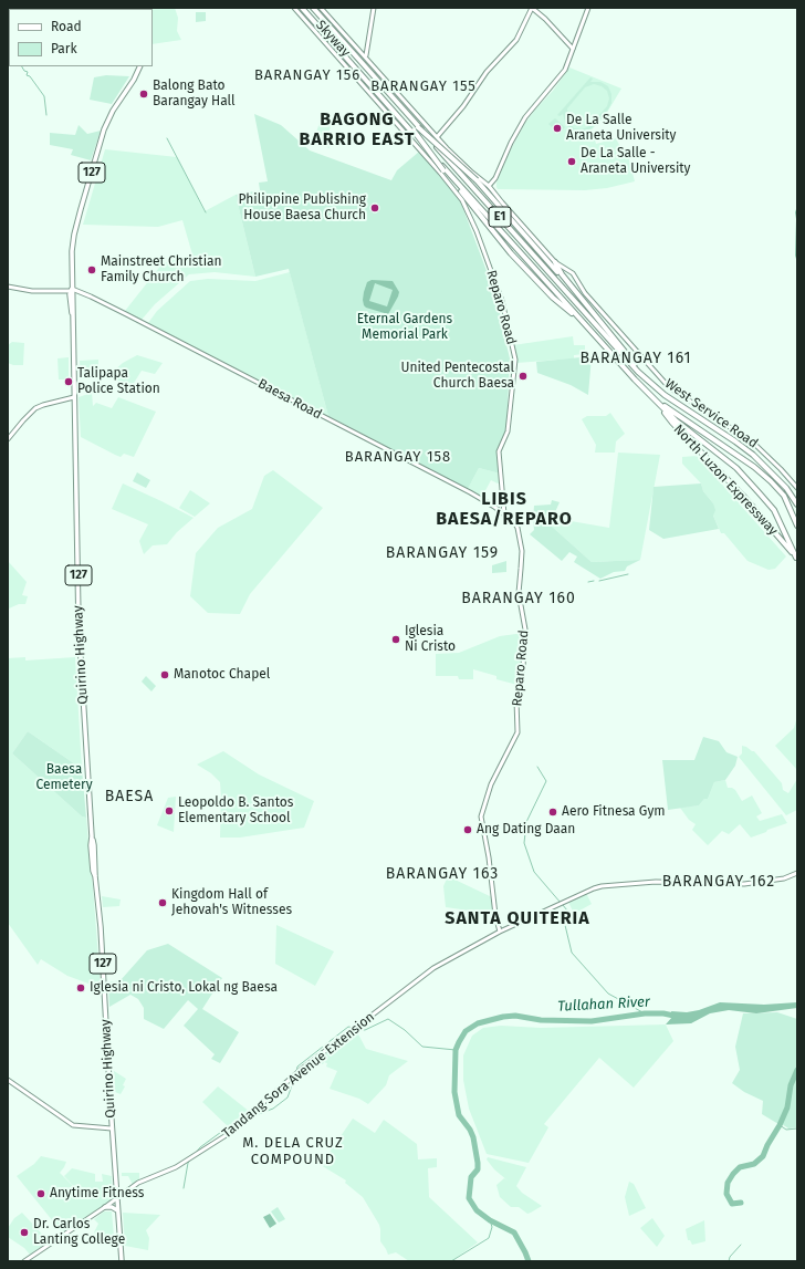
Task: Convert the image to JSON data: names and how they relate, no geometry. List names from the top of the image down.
{
  "streets": {
    "highway": ["Skyway", "E1", "North Luzon Expressway"],
    "main road": [
      "127",
      "Reparo Road",
      "Baesa Road",
      "West Service Road",
      "Quirino Highway",
      "Tandang Sora Avenue Extension"
    ]
  },
  "crossings": [
    ["Skyway", "North Luzon Expressway"],
    ["Reparo Road", "Baesa Road"],
    ["Reparo Road", "Tandang Sora Avenue Extension"],
    ["Baesa Road", "Quirino Highway"],
    ["Quirino Highway", "Tandang Sora Avenue Extension"]
  ],
  "districts": [
    "BARANGAY 156",
    "BARANGAY 155",
    "BAGONG BARRIO EAST",
    "BARANGAY 161",
    "BARANGAY 158",
    "LIBIS BAESA/REPARO",
    "BARANGAY 159",
    "BARANGAY 160",
    "BAESA",
    "BARANGAY 163",
    "BARANGAY 162",
    "SANTA QUITERIA",
    "M. DELA CRUZ COMPOUND"
  ],
  "water": ["Tullahan River"],
  "parks": ["Eternal Gardens Memorial Park", "Baesa Cemetery"],
  "places": [
    "Balong Bato Barangay Hall",
    "De La Salle Araneta University",
    "De La Salle - Araneta University",
    "Philippine Publishing House Baesa Church",
    "Mainstreet Christian Family Church",
    "United Pentecostal Church Baesa",
    "Talipapa Police Station",
    "Iglesia Ni Cristo",
    "Manotoc Chapel",
    "Leopoldo B. Santos Elementary School",
    "Aero Fitnesa Gym",
    "Ang Dating Daan",
    "Kingdom Hall of Jehovah's Witnesses",
    "Iglesia ni Cristo, Lokal ng Baesa",
    "Anytime Fitness",
    "Dr. Carlos Lanting College"
  ],
  "legend": ["Road", "Park"]
}
